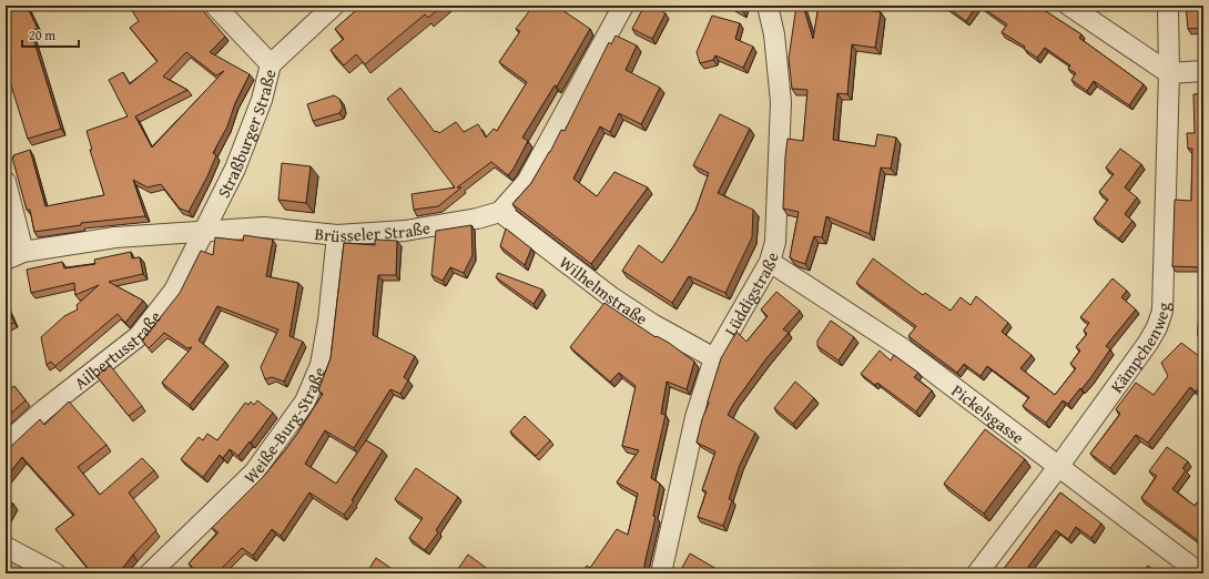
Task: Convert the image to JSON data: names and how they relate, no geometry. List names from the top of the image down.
{
  "streets": {
    "street": [
      "Straßburger Straße",
      "Brüsseler Straße",
      "Wilhelmstraße",
      "Lüddigstraße",
      "Kämpchenweg",
      "Ailbertusstraße",
      "Pickelsgasse",
      "Weiße-Burg-Straße"
    ]
  },
  "crossings": [
    ["Straßburger Straße", "Brüsseler Straße"],
    ["Straßburger Straße", "Ailbertusstraße"],
    ["Brüsseler Straße", "Wilhelmstraße"],
    ["Brüsseler Straße", "Ailbertusstraße"],
    ["Brüsseler Straße", "Weiße-Burg-Straße"],
    ["Wilhelmstraße", "Lüddigstraße"],
    ["Lüddigstraße", "Pickelsgasse"],
    ["Kämpchenweg", "Pickelsgasse"]
  ],
  "scale_bar": "20 m"
}
